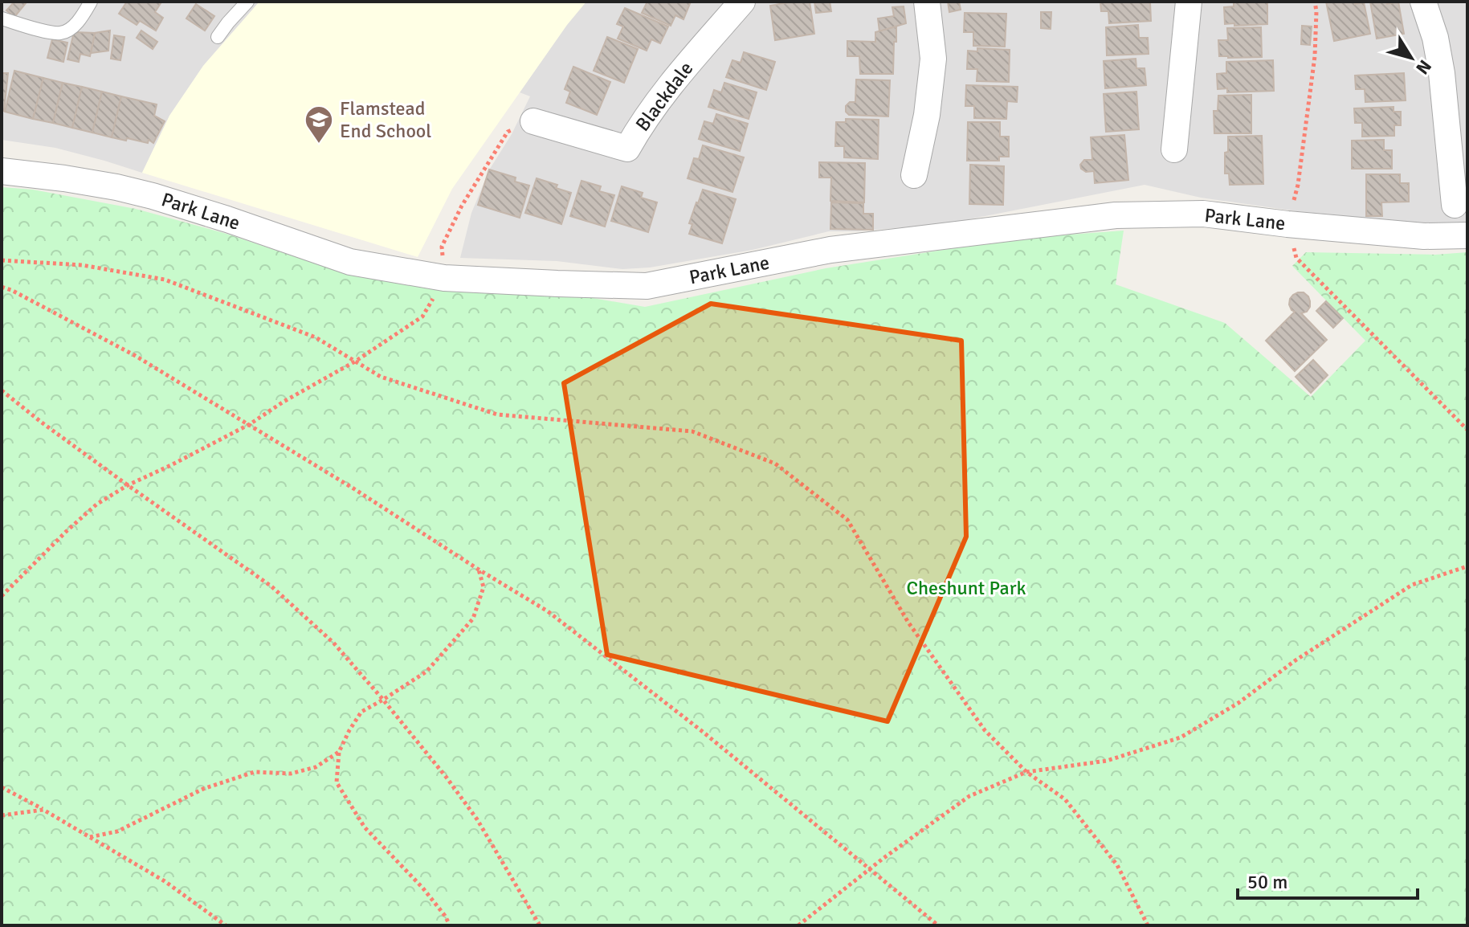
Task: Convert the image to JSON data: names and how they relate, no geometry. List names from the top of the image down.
{
  "streets": {
    "street": ["Blackdale", "Park Lane"]
  },
  "parks": ["Cheshunt Park"],
  "places": {
    "school or university": ["Flamstead End School"]
  },
  "scale_bar": "50 m",
  "north": "bottom right"
}
